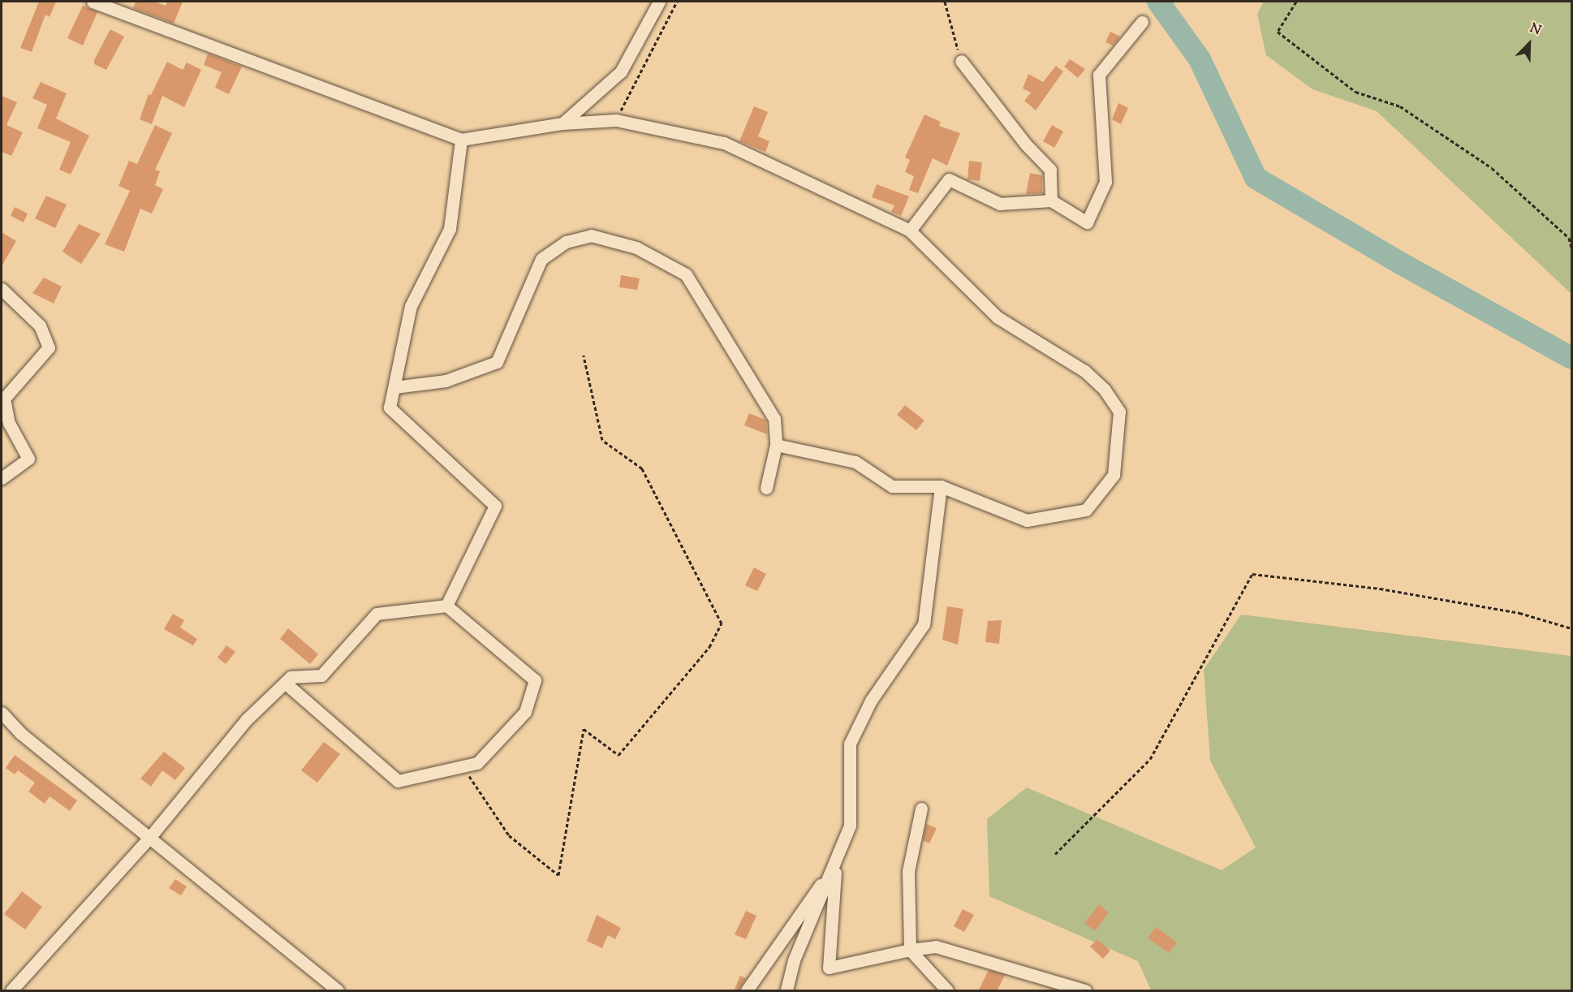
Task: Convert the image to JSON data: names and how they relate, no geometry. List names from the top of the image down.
{
  "north": "top right"
}
